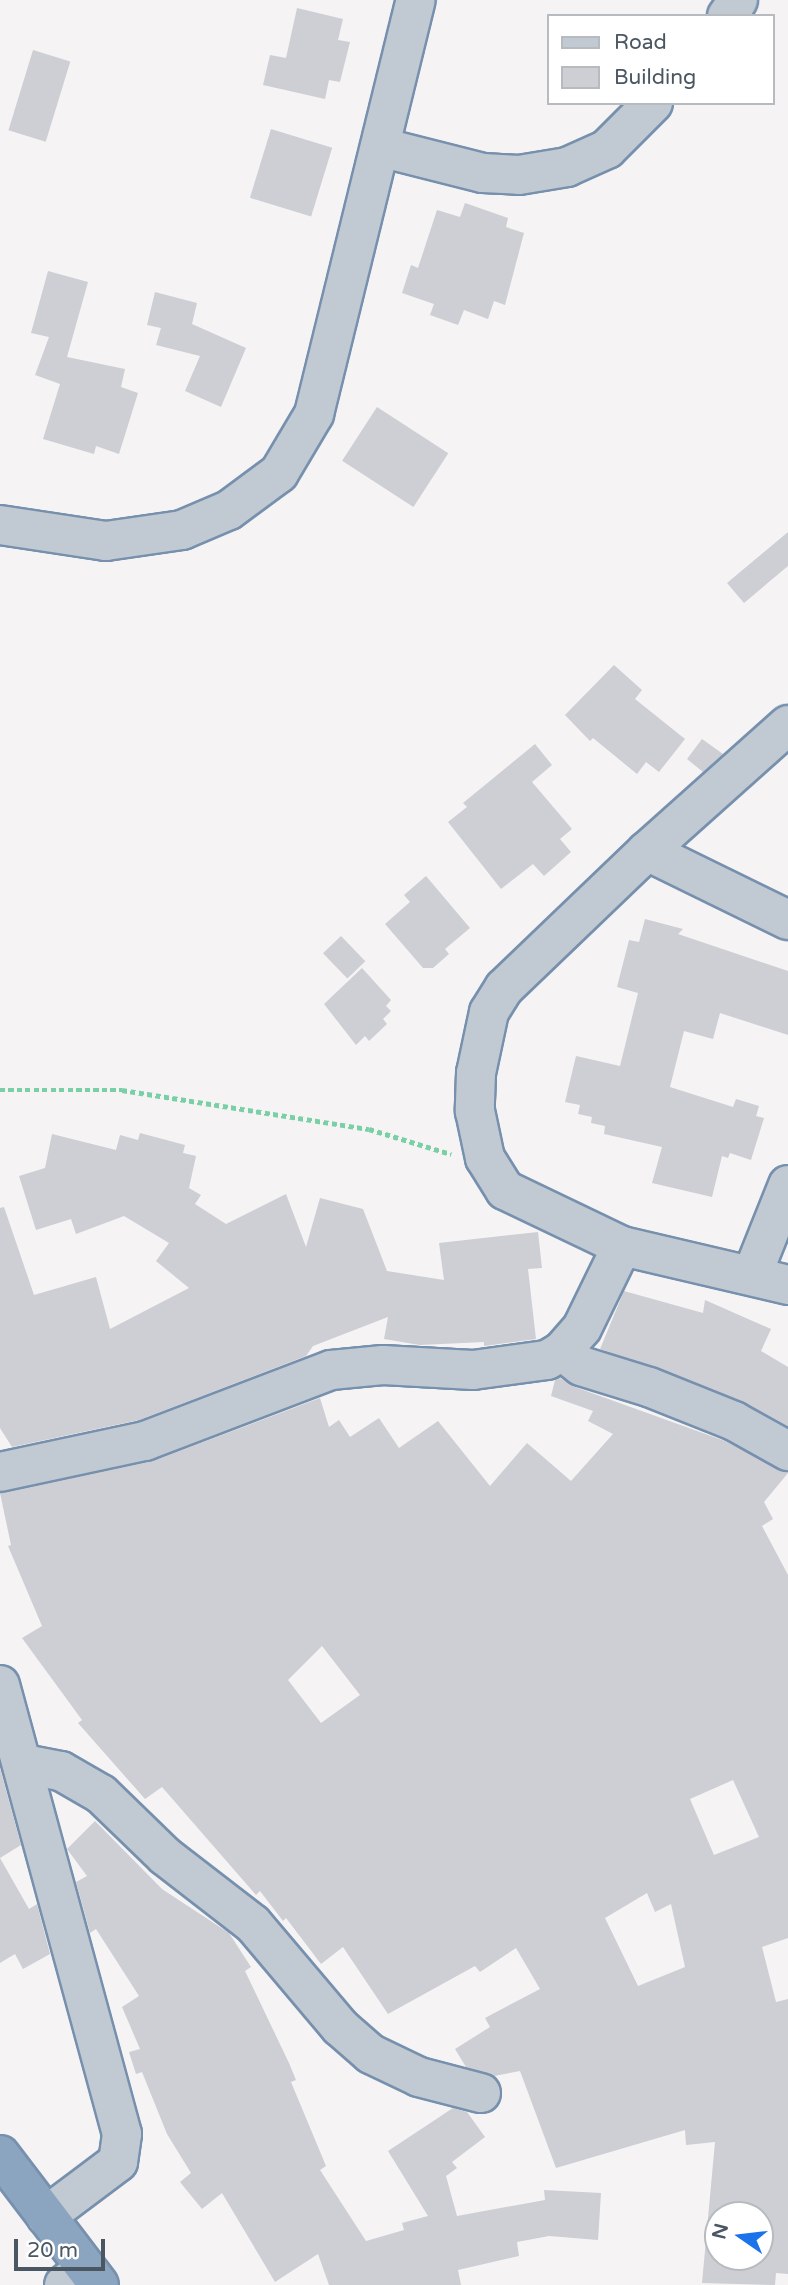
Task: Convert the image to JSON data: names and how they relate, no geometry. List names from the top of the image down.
{
  "legend": ["Road", "Building"],
  "scale_bar": "20 m",
  "north": "left"
}
